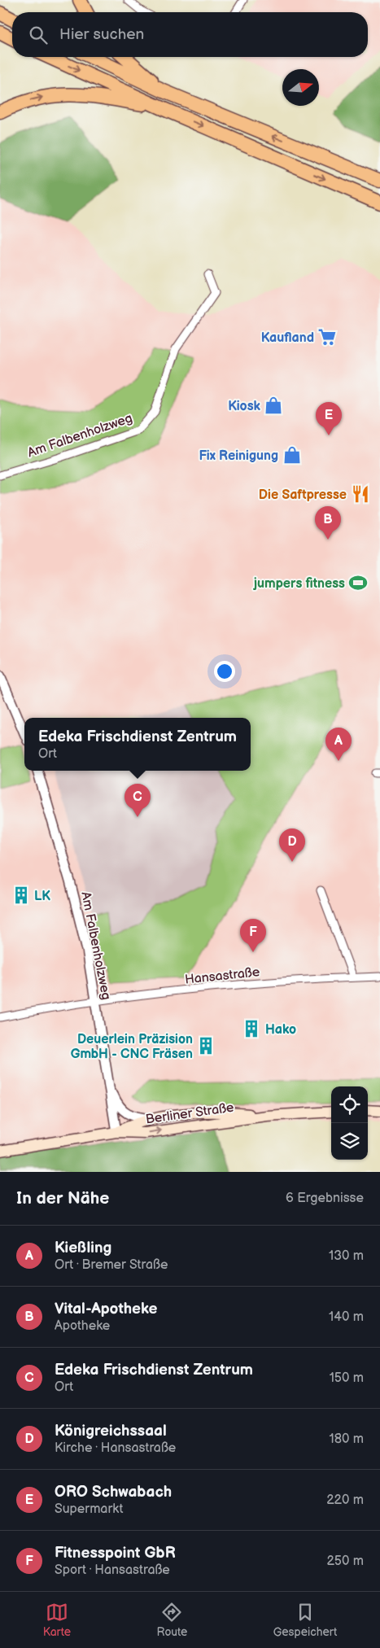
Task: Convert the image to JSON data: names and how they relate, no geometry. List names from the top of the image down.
{
  "streets": {
    "main road": ["Berliner Straße"],
    "street": ["Am Falbenholzweg", "Hansastraße"]
  },
  "crossings": [
    ["Am Falbenholzweg", "Hansastraße"],
    ["Am Falbenholzweg", "Berliner Straße"]
  ],
  "places": {
    "supermarket": ["Kaufland"],
    "shop": ["Kiosk", "Fix Reinigung"],
    "restaurant": ["Die Saftpresse"],
    "sports": ["jumpers fitness"],
    "building": ["LK", "Hako", "Deuerlein Präzision GmbH - CNC Fräsen"]
  },
  "north": "right",
  "page": {
    "search": "Hier suchen",
    "pins": [
      "E",
      "B",
      "A",
      "C",
      "D",
      "F"
    ],
    "popup": ["Edeka Frischdienst Zentrum", "Ort"],
    "heading": ["In der Nähe", "6 Ergebnisse"],
    "list": [
      {
        "mark": "A",
        "name": "Kießling",
        "note": "Ort · Bremer Straße",
        "value": "130 m"
      },
      {
        "mark": "B",
        "name": "Vital-Apotheke",
        "note": "Apotheke",
        "value": "140 m"
      },
      {
        "mark": "C",
        "name": "Edeka Frischdienst Zentrum",
        "note": "Ort",
        "value": "150 m"
      },
      {
        "mark": "D",
        "name": "Königreichssaal",
        "note": "Kirche · Hansastraße",
        "value": "180 m"
      },
      {
        "mark": "E",
        "name": "ORO Schwabach",
        "note": "Supermarkt",
        "value": "220 m"
      },
      {
        "mark": "F",
        "name": "Fitnesspoint GbR",
        "note": "Sport · Hansastraße",
        "value": "250 m"
      }
    ],
    "nav": ["Karte", "Route", "Gespeichert"]
  }
}
